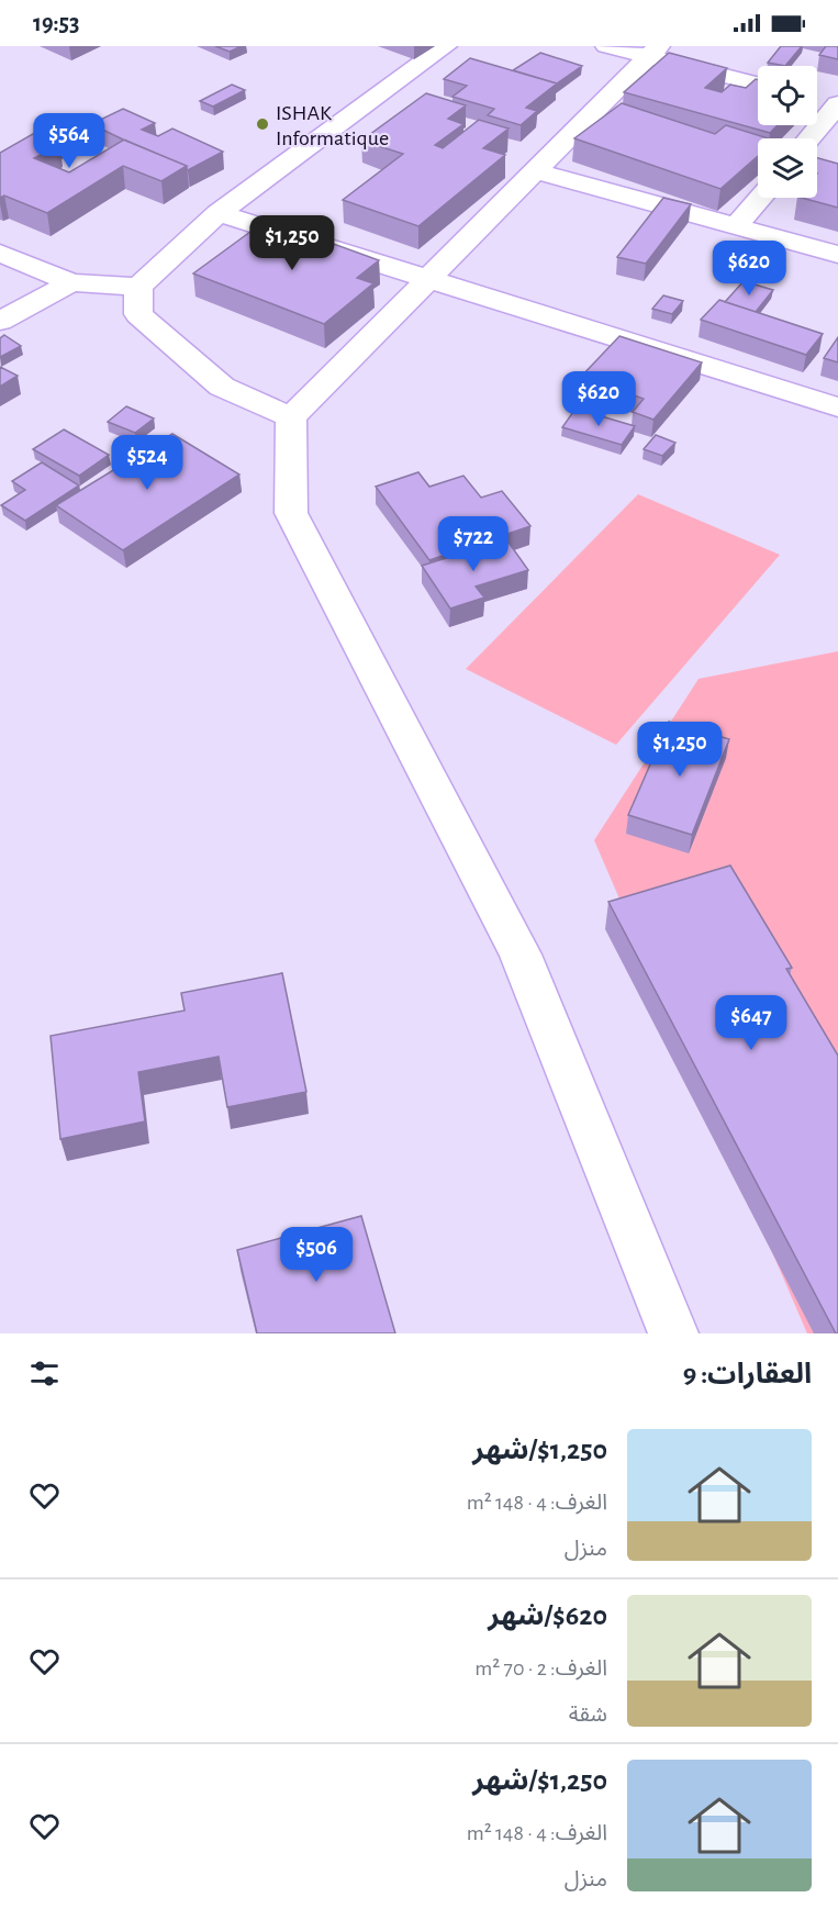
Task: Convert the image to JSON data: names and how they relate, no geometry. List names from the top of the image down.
{
  "places": ["ISHAK Informatique"],
  "page": {
    "status": "19:53",
    "price": [
      "$564",
      "$1,250",
      "$620",
      "$620",
      "$524",
      "$722",
      "$1,250",
      "$647",
      "$506"
    ],
    "heading": "العقارات: 9",
    "list": [
      {
        "name": "$1,250/شهر",
        "note": "الغرف: 4 · 148 m² · منزل"
      },
      {
        "name": "$620/شهر",
        "note": "الغرف: 2 · 70 m² · شقة"
      },
      {
        "name": "$1,250/شهر",
        "note": "الغرف: 4 · 148 m² · منزل"
      }
    ]
  }
}
